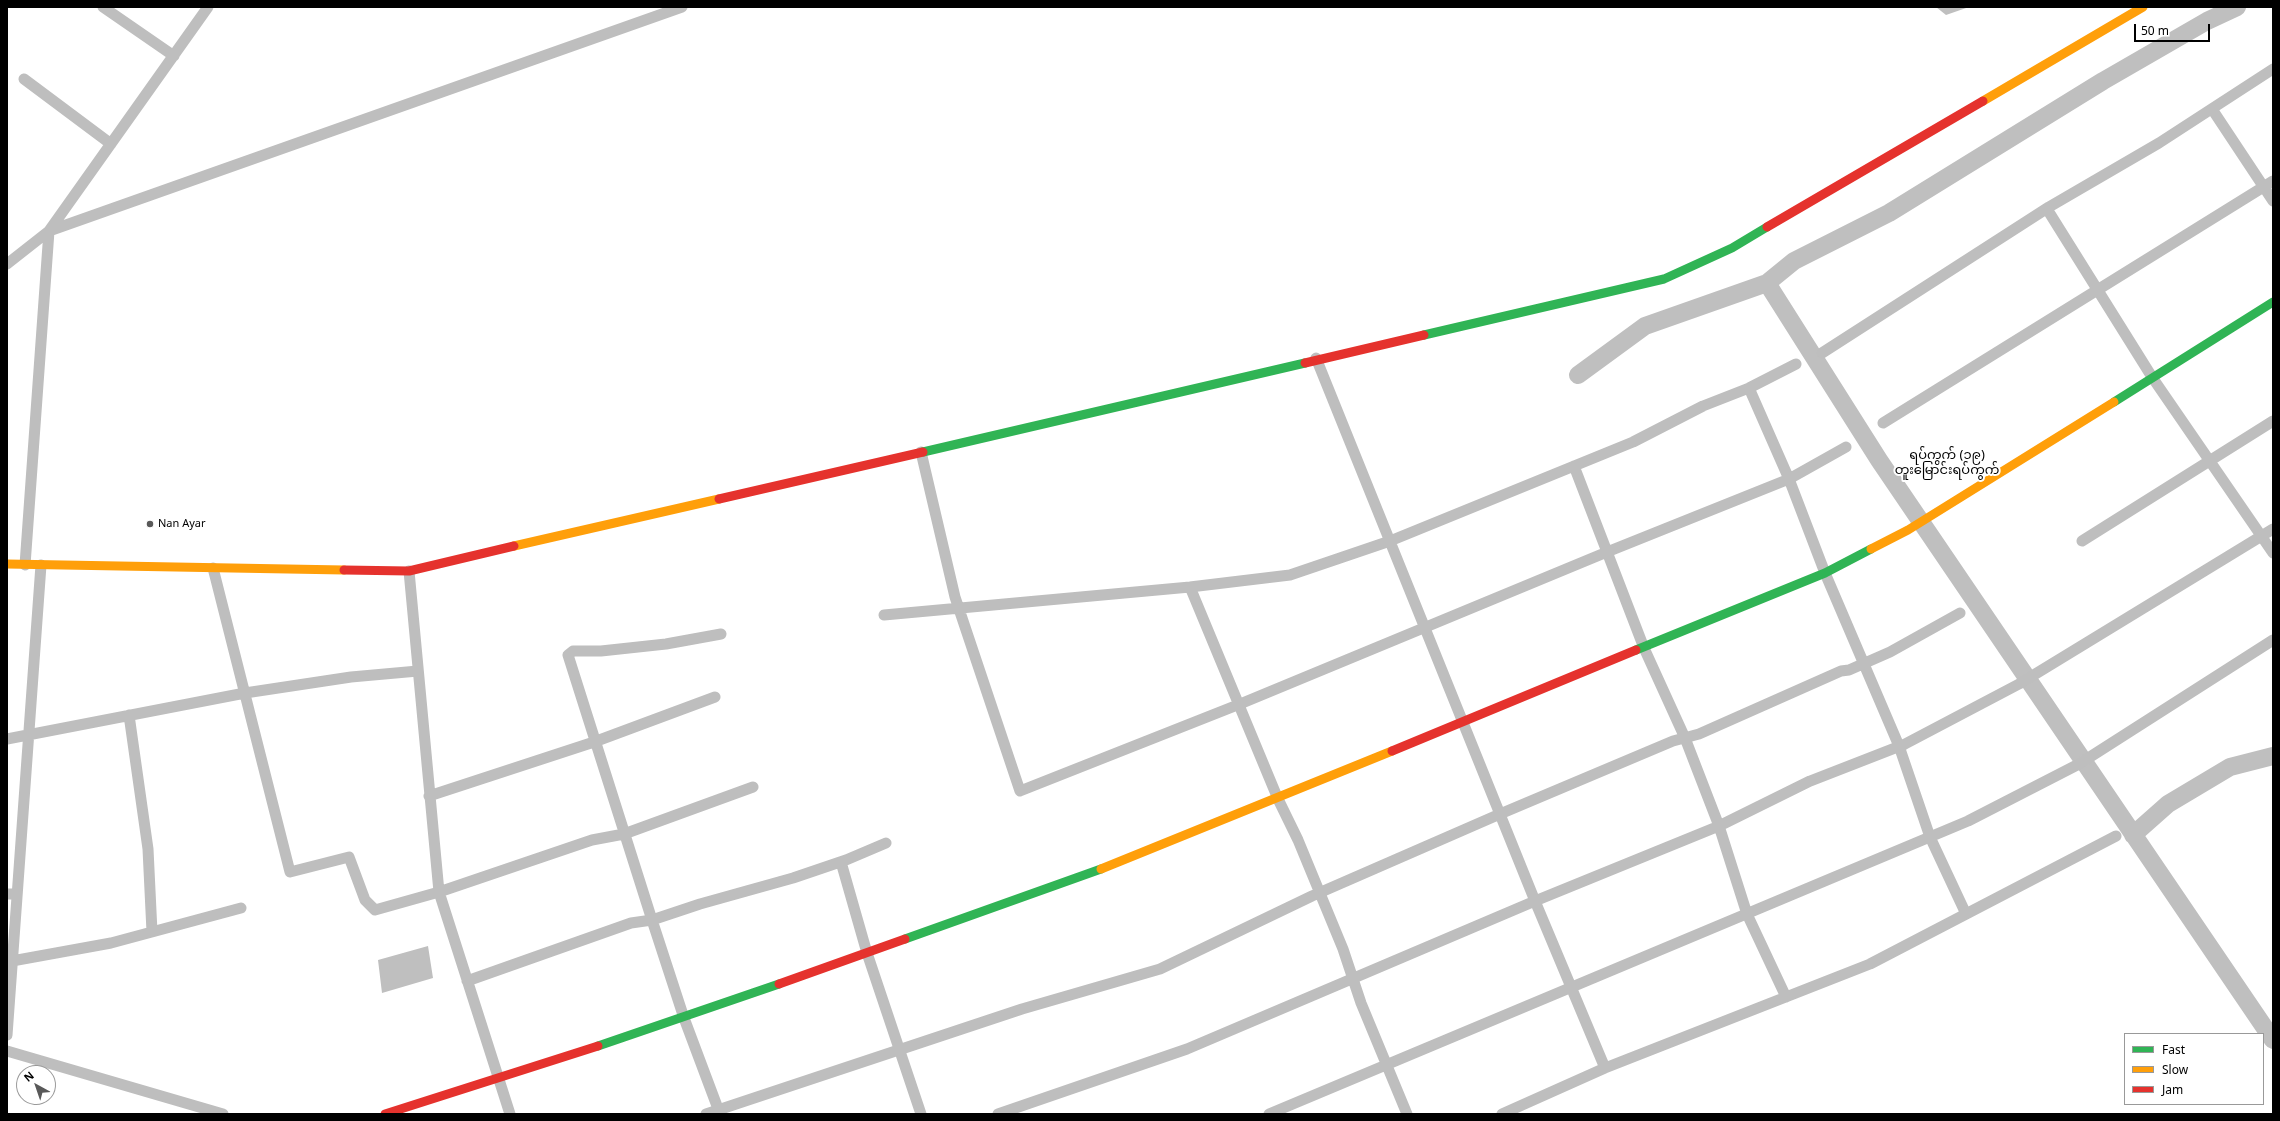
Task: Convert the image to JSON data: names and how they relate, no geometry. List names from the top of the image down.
{
  "districts": ["ရပ်ကွက် (၁၉) တူးမြောင်းရပ်ကွက်"],
  "places": ["Nan Ayar"],
  "legend": ["Fast", "Slow", "Jam"],
  "scale_bar": "50 m",
  "north": "top left"
}
